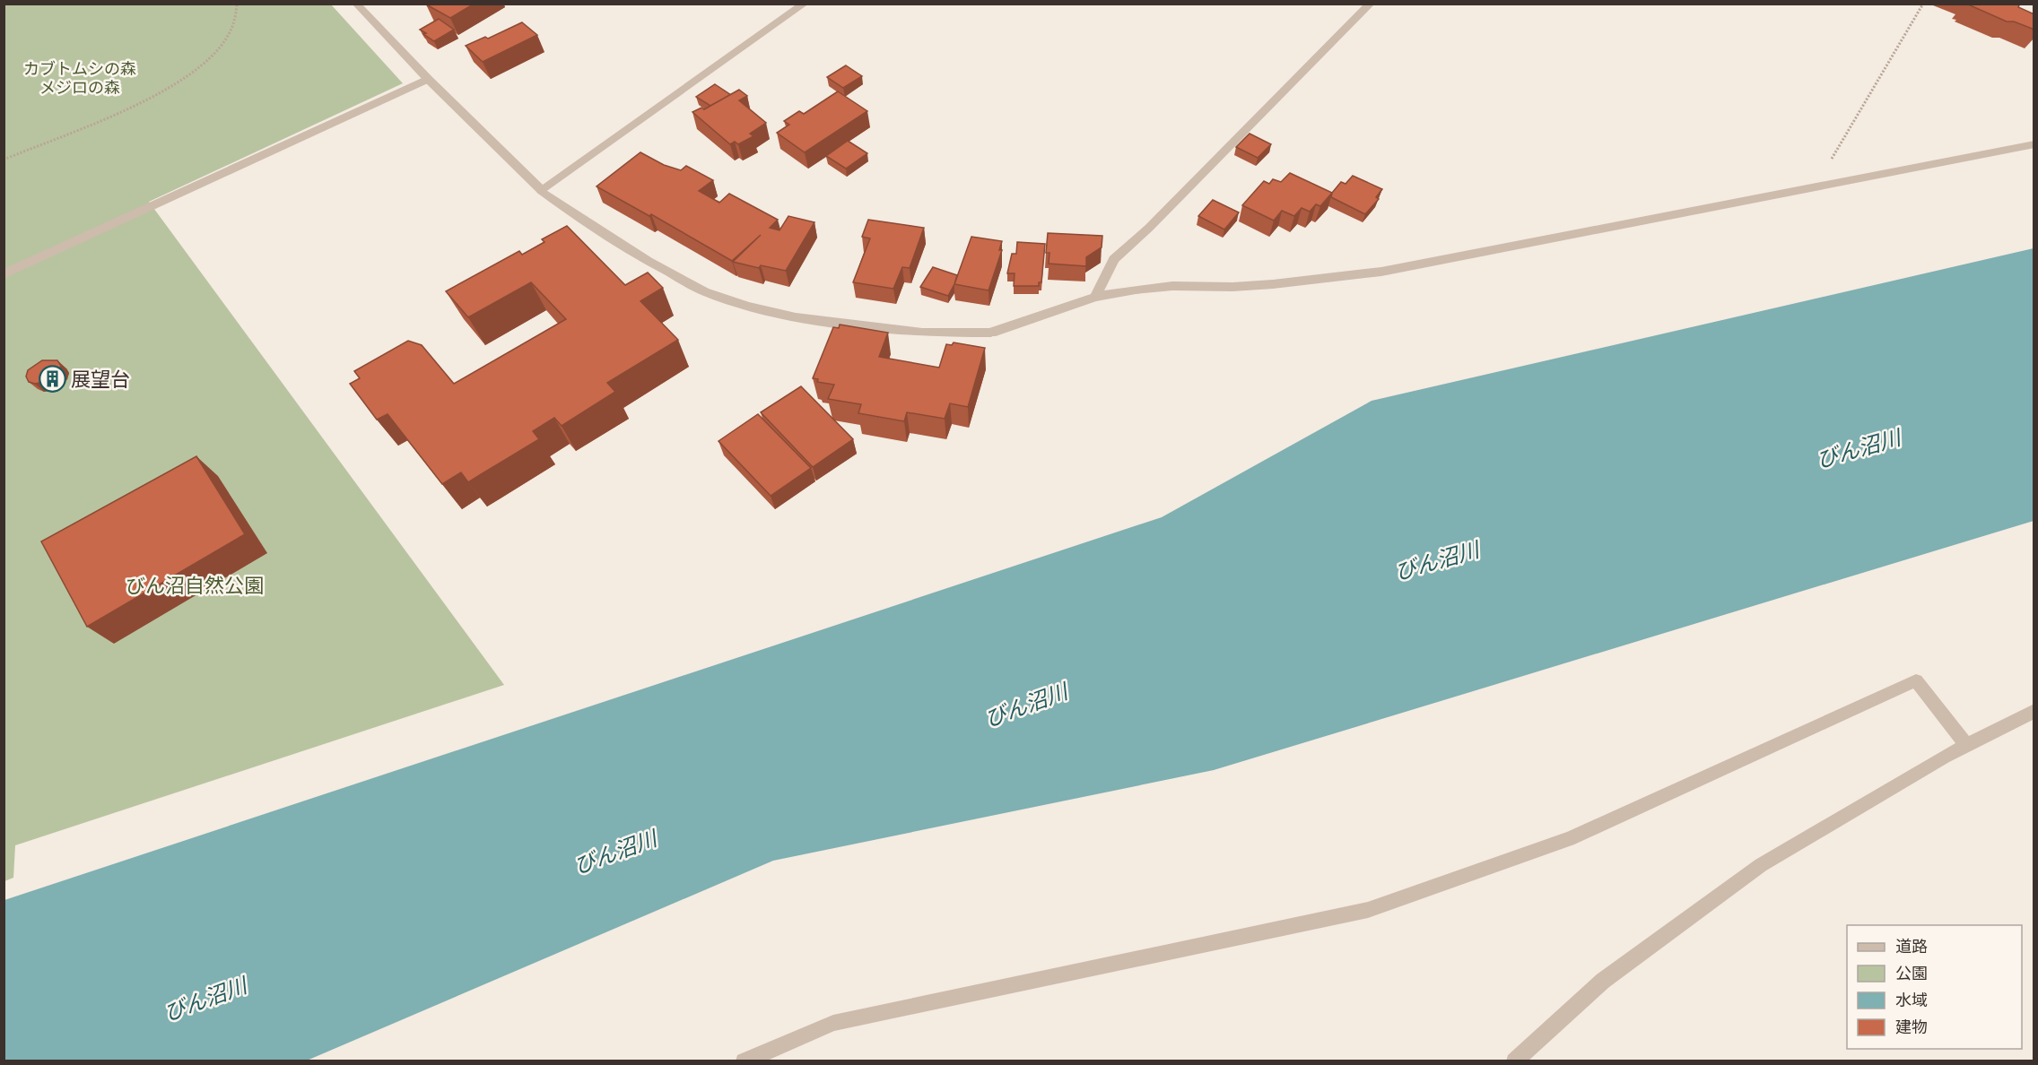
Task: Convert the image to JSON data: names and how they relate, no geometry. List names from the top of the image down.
{
  "water": ["びん沼川"],
  "parks": ["カブトムシの森 メジロの森", "びん沼自然公園"],
  "places": {
    "building": ["展望台"]
  },
  "legend": [
    "道路",
    "公園",
    "水域",
    "建物"
  ]
}
